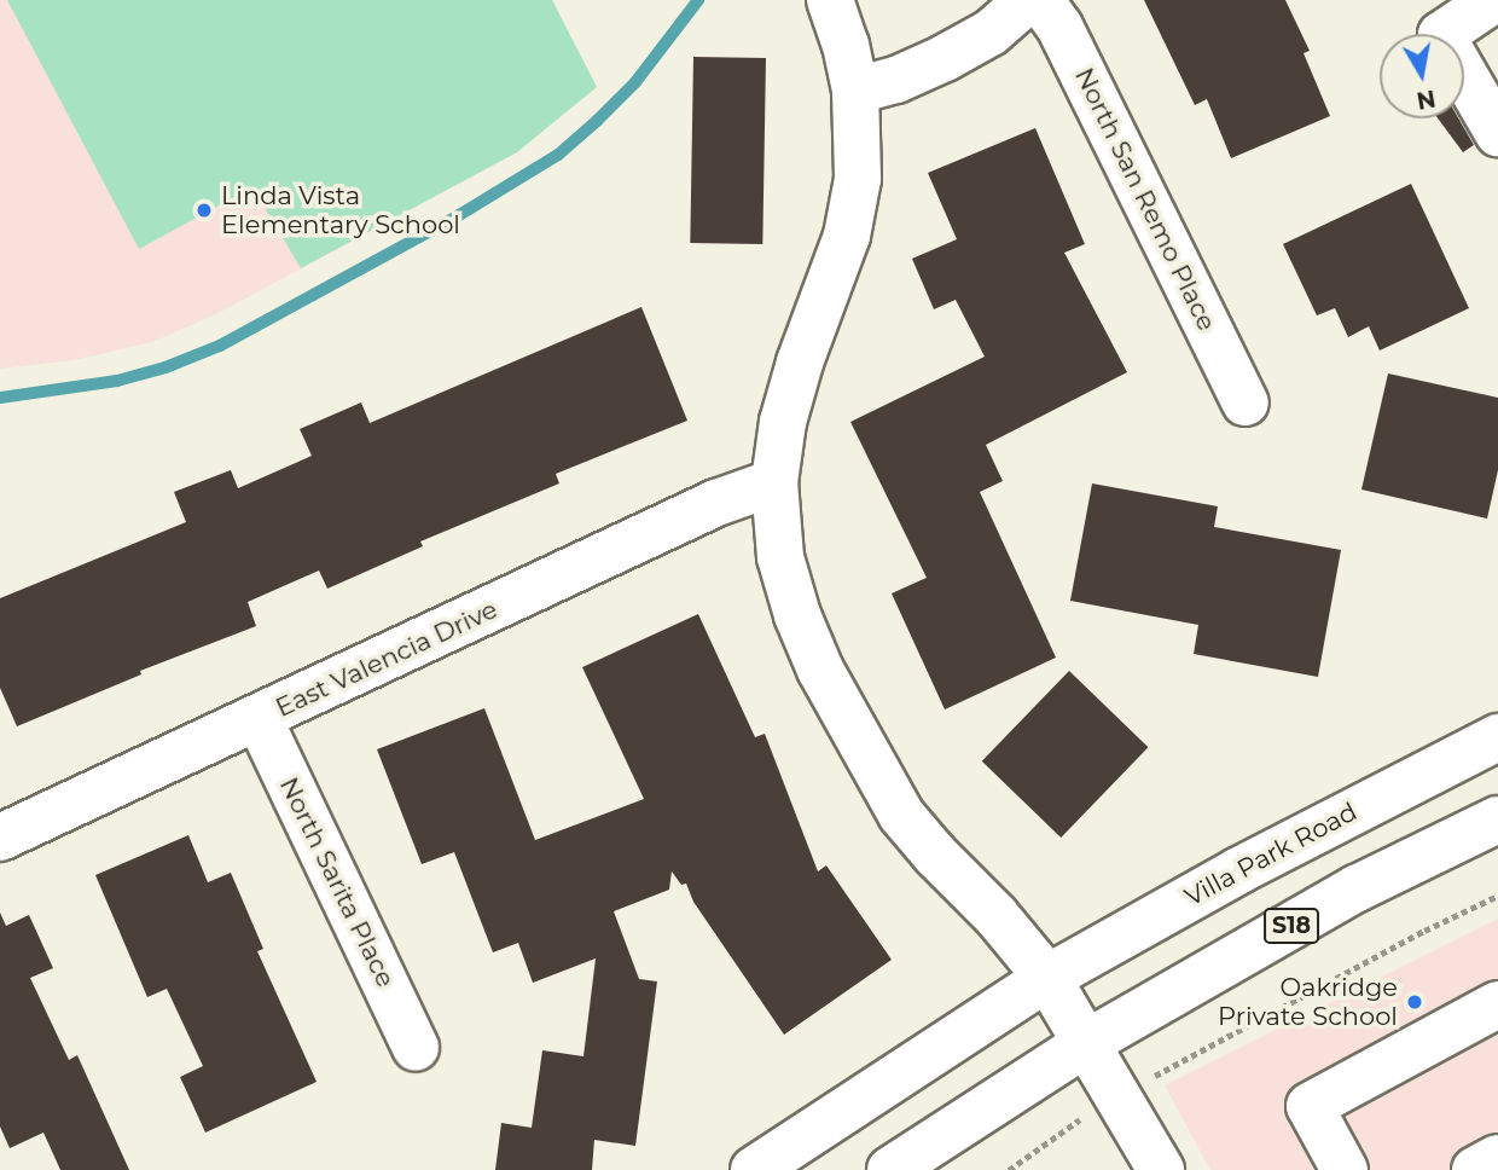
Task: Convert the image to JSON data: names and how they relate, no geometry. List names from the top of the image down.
{
  "streets": {
    "street": [
      "North San Remo Place",
      "East Valencia Drive",
      "Villa Park Road",
      "North Sarita Place",
      "S18"
    ]
  },
  "crossings": [
    ["East Valencia Drive", "North Sarita Place"]
  ],
  "places": ["Linda Vista Elementary School", "Oakridge Private School"],
  "north": "bottom"
}
